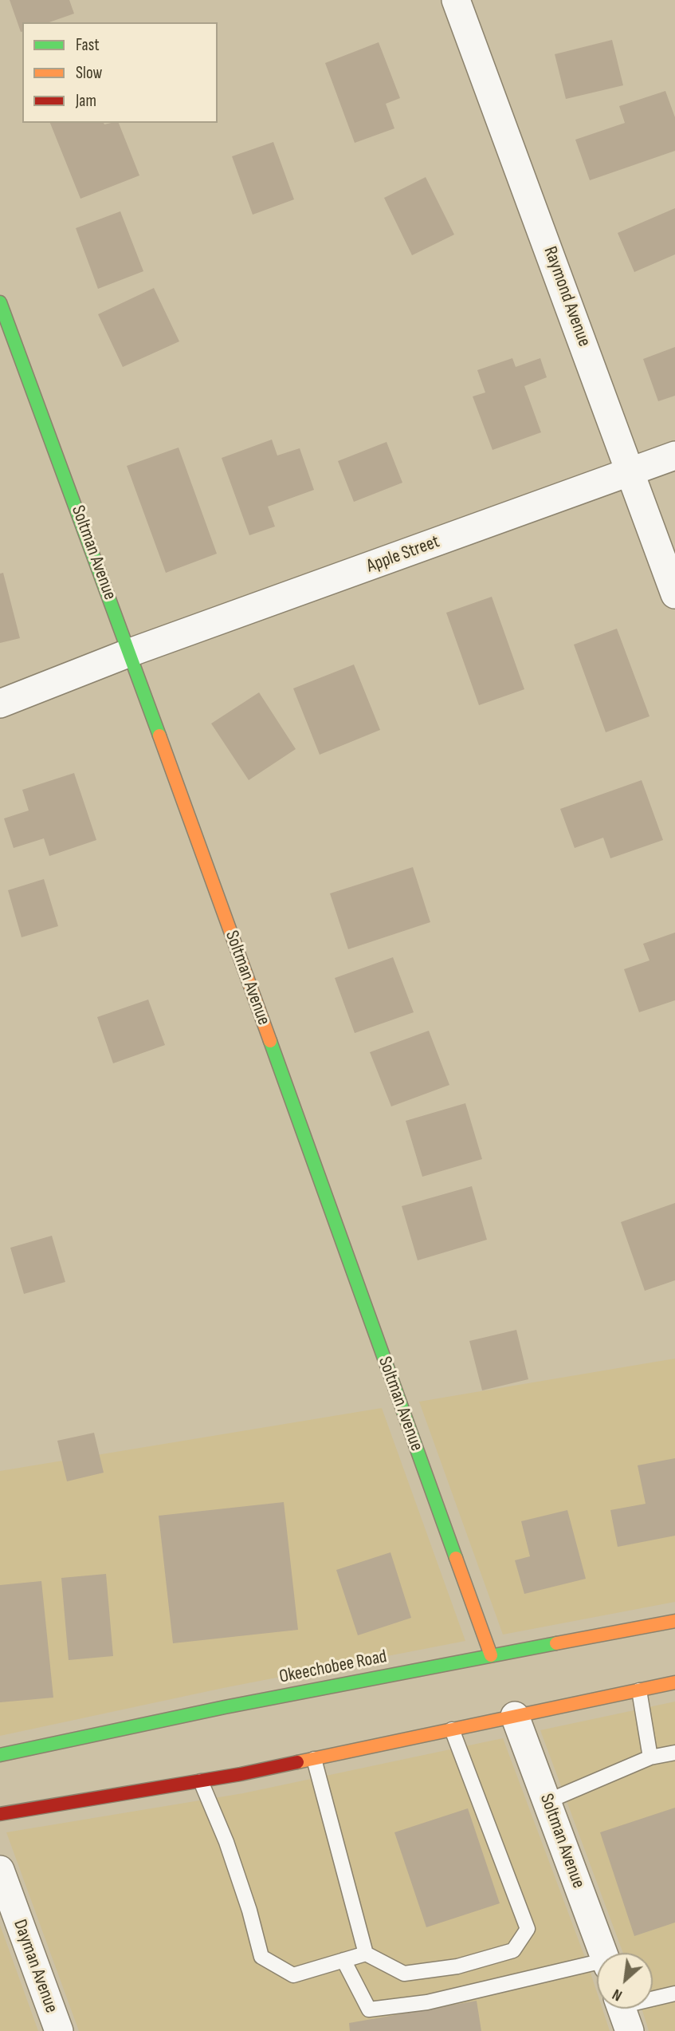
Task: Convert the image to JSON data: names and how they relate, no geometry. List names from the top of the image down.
{
  "streets": {
    "street": [
      "Raymond Avenue",
      "Soltman Avenue",
      "Apple Street",
      "Okeechobee Road",
      "Dayman Avenue"
    ]
  },
  "crossings": [
    ["Raymond Avenue", "Apple Street"],
    ["Soltman Avenue", "Apple Street"],
    ["Soltman Avenue", "Okeechobee Road"]
  ],
  "legend": ["Fast", "Slow", "Jam"],
  "north": "bottom left"
}
